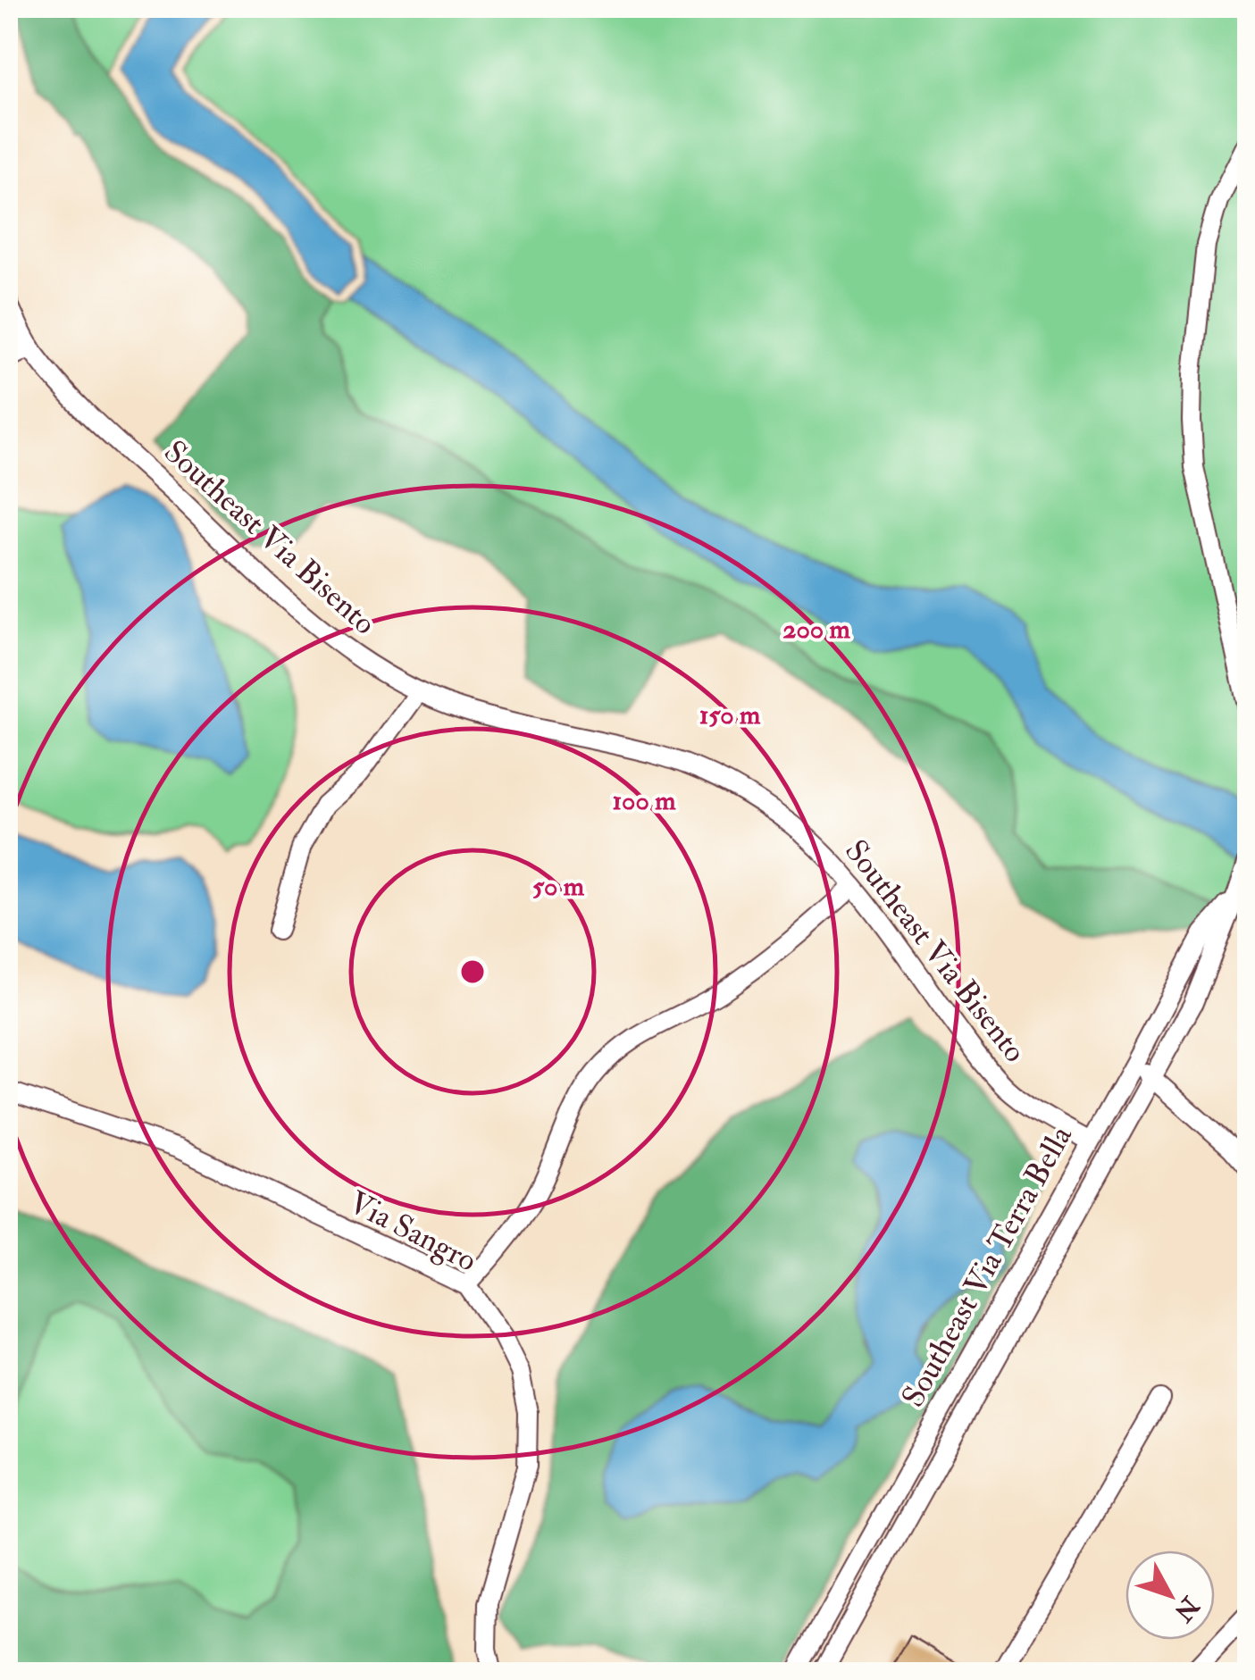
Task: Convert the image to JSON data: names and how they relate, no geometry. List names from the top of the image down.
{
  "streets": {
    "street": ["Southeast Via Bisento", "Via Sangro", "Southeast Via Terra Bella"]
  },
  "crossings": [
    ["Southeast Via Bisento", "Southeast Via Terra Bella"]
  ],
  "north": "bottom right",
  "rings": [
    "200 m",
    "150 m",
    "100 m",
    "50 m"
  ]
}
